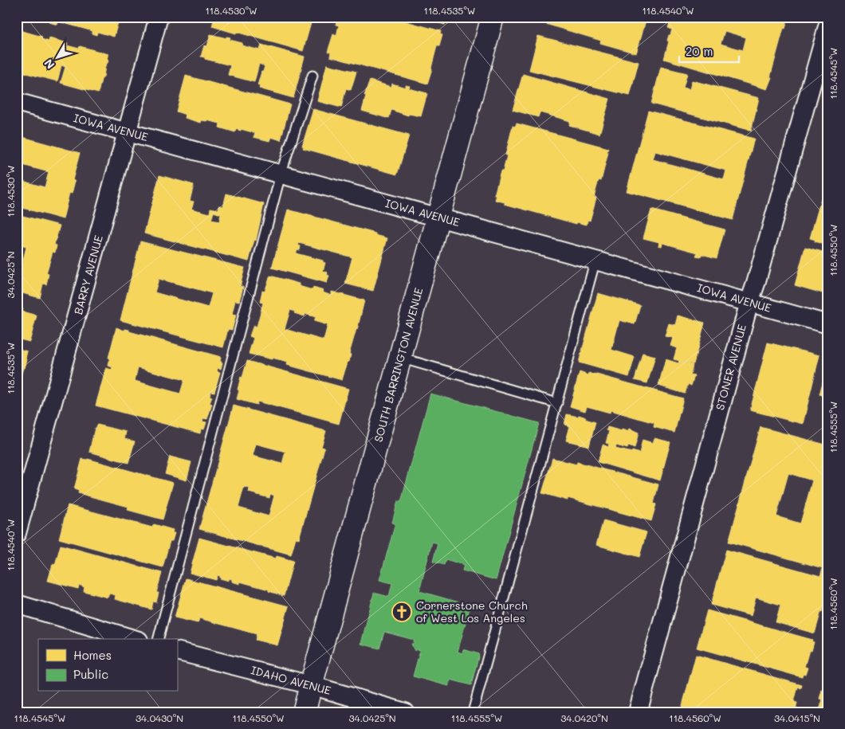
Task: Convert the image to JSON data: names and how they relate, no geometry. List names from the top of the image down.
{
  "streets": {
    "street": [
      "IOWA AVENUE",
      "BARRY AVENUE",
      "SOUTH BARRINGTON AVENUE",
      "STONER AVENUE",
      "IDAHO AVENUE"
    ]
  },
  "crossings": [
    ["IOWA AVENUE", "BARRY AVENUE"],
    ["IOWA AVENUE", "SOUTH BARRINGTON AVENUE"],
    ["IOWA AVENUE", "STONER AVENUE"],
    ["SOUTH BARRINGTON AVENUE", "IDAHO AVENUE"]
  ],
  "places": {
    "church": ["Cornerstone Church of West Los Angeles"]
  },
  "legend": ["Homes", "Public"],
  "scale_bar": "20 m",
  "north": "bottom left",
  "coordinates": [
    "118.4530°W",
    "118.4535°W",
    "118.4540°W",
    "118.4545°W",
    "118.4550°W",
    "34.0425°N",
    "118.4555°W",
    "118.4560°W",
    "34.0430°N",
    "34.0420°N",
    "34.0415°N"
  ]
}
